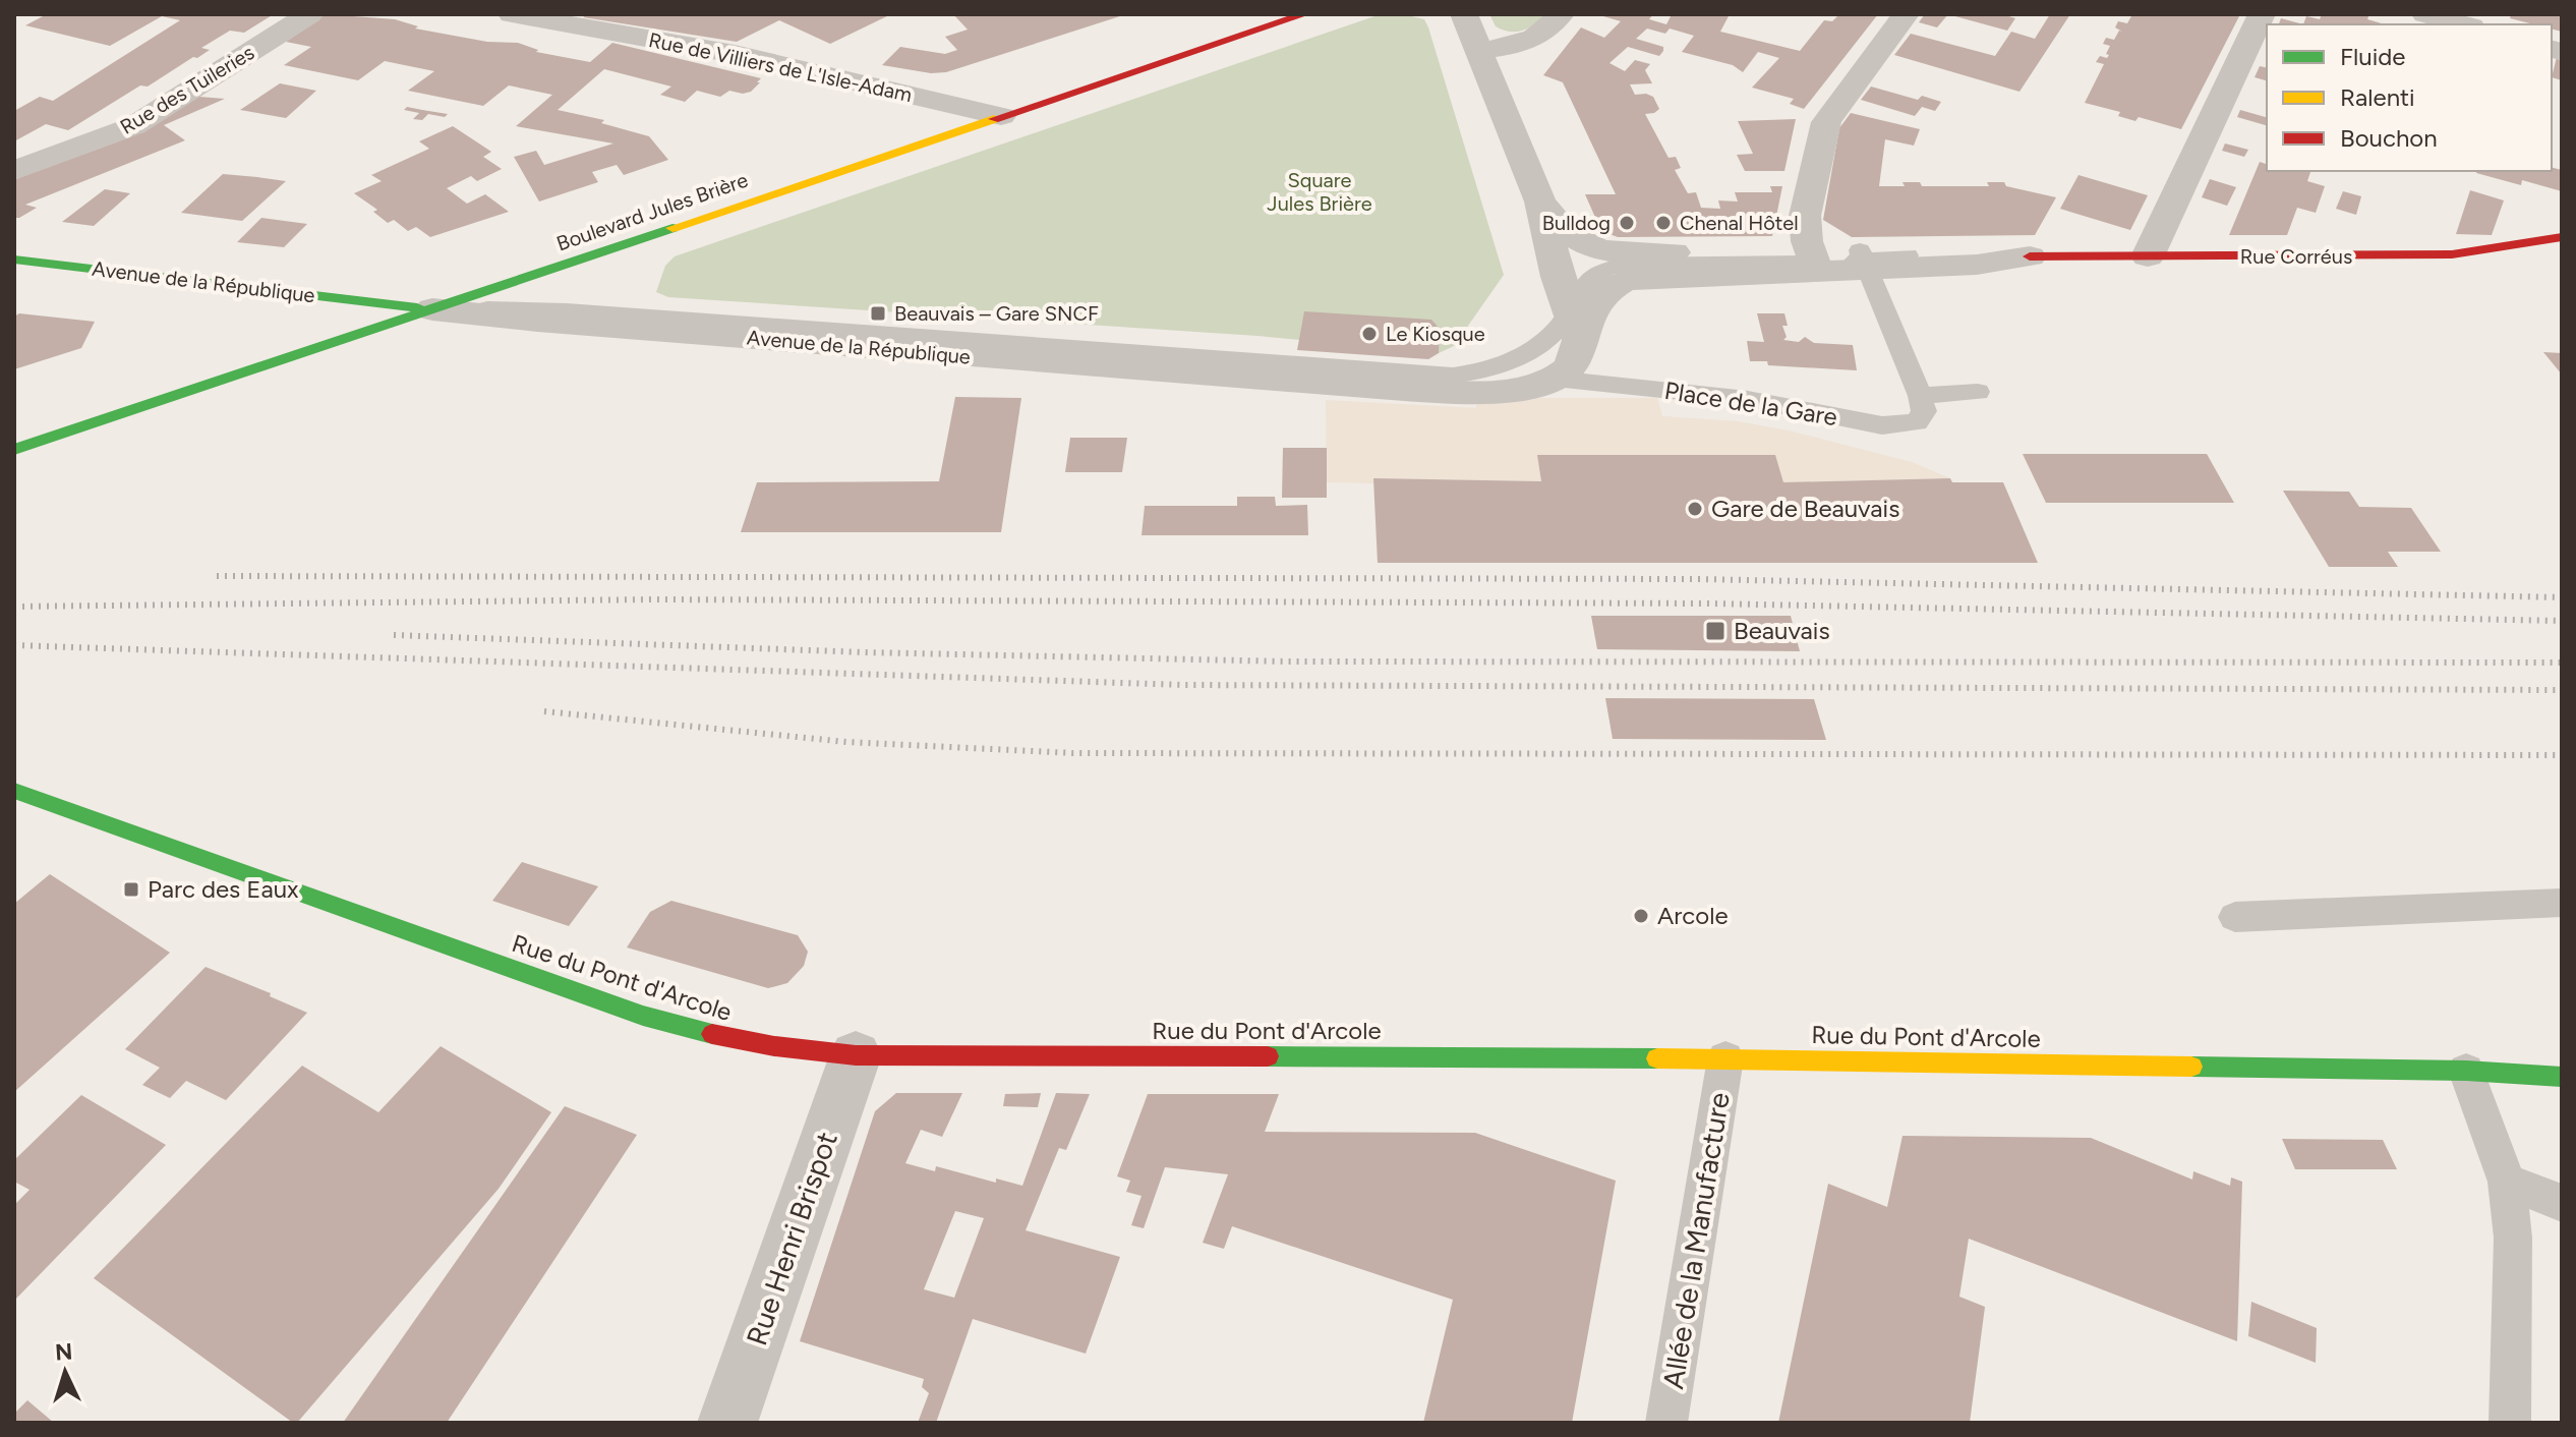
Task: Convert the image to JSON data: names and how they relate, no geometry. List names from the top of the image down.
{
  "streets": {
    "street": [
      "Rue de Villiers de L'Isle-Adam",
      "Rue des Tuileries",
      "Boulevard Jules Brière",
      "Rue Corréus",
      "Avenue de la République",
      "Rue du Pont d'Arcole",
      "Rue Henri Brispot"
    ],
    "lane": ["Place de la Gare", "Allée de la Manufacture"]
  },
  "crossings": [
    ["Rue de Villiers de L'Isle-Adam", "Boulevard Jules Brière"],
    ["Boulevard Jules Brière", "Avenue de la République"],
    ["Avenue de la République", "Place de la Gare"],
    ["Rue du Pont d'Arcole", "Rue Henri Brispot"],
    ["Rue du Pont d'Arcole", "Allée de la Manufacture"]
  ],
  "parks": ["Square Jules Brière"],
  "places": {
    "other": [
      "Bulldog",
      "Chenal Hôtel",
      "Le Kiosque",
      "Gare de Beauvais",
      "Arcole"
    ],
    "transit": ["Beauvais – Gare SNCF", "Beauvais", "Parc des Eaux"]
  },
  "legend": ["Fluide", "Ralenti", "Bouchon"],
  "north": "top"
}
